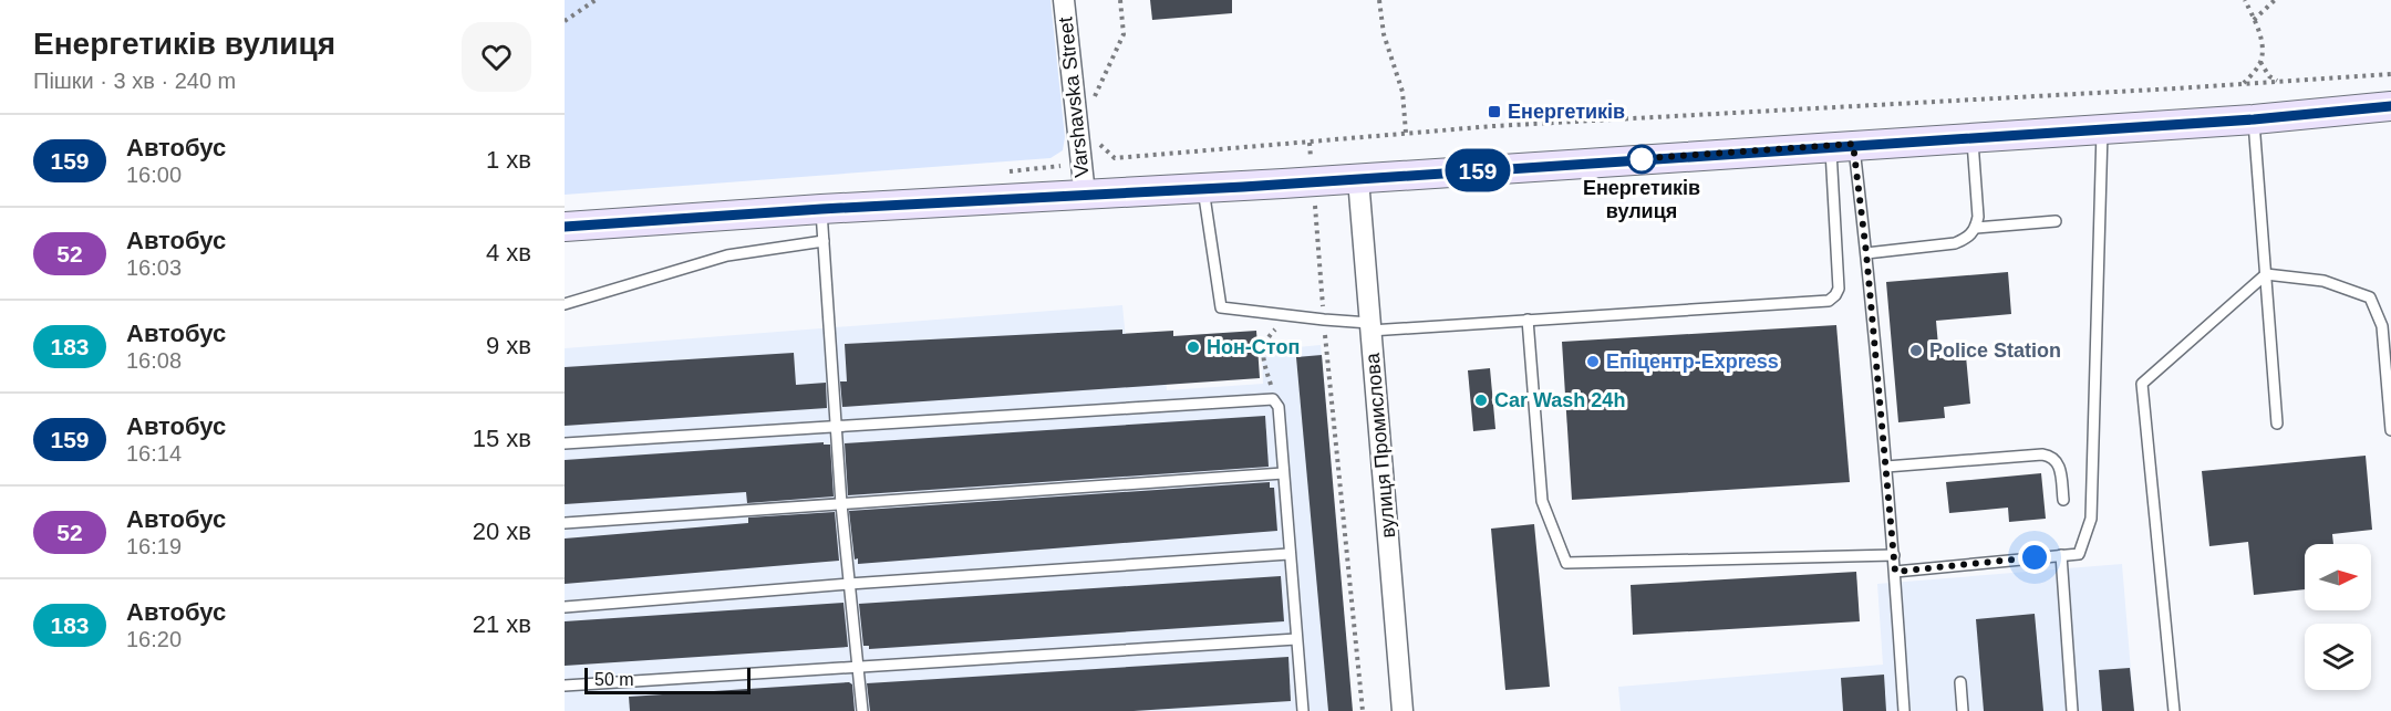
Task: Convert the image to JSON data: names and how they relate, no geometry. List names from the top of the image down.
{
  "streets": {
    "street": ["Varshavska Street", "вулиця Промислова"]
  },
  "places": {
    "transit": ["Енергетиків"],
    "other": [
      "Енергетиків вулиця",
      "Нон-Стоп",
      "Police Station",
      "Епіцентр-Express",
      "Car Wash 24h"
    ]
  },
  "lines": ["bus line 159"],
  "scale_bar": "50 m",
  "north": "right",
  "page": {
    "heading": ["Енергетиків вулиця", "Пішки · 3 хв · 240 m"],
    "on_map": "159",
    "list": [
      {
        "mark": "159",
        "name": "Автобус",
        "note": "16:00",
        "value": "1 хв"
      },
      {
        "mark": "52",
        "name": "Автобус",
        "note": "16:03",
        "value": "4 хв"
      },
      {
        "mark": "183",
        "name": "Автобус",
        "note": "16:08",
        "value": "9 хв"
      },
      {
        "mark": "159",
        "name": "Автобус",
        "note": "16:14",
        "value": "15 хв"
      },
      {
        "mark": "52",
        "name": "Автобус",
        "note": "16:19",
        "value": "20 хв"
      },
      {
        "mark": "183",
        "name": "Автобус",
        "note": "16:20",
        "value": "21 хв"
      }
    ],
    "scale": "50 m"
  }
}
